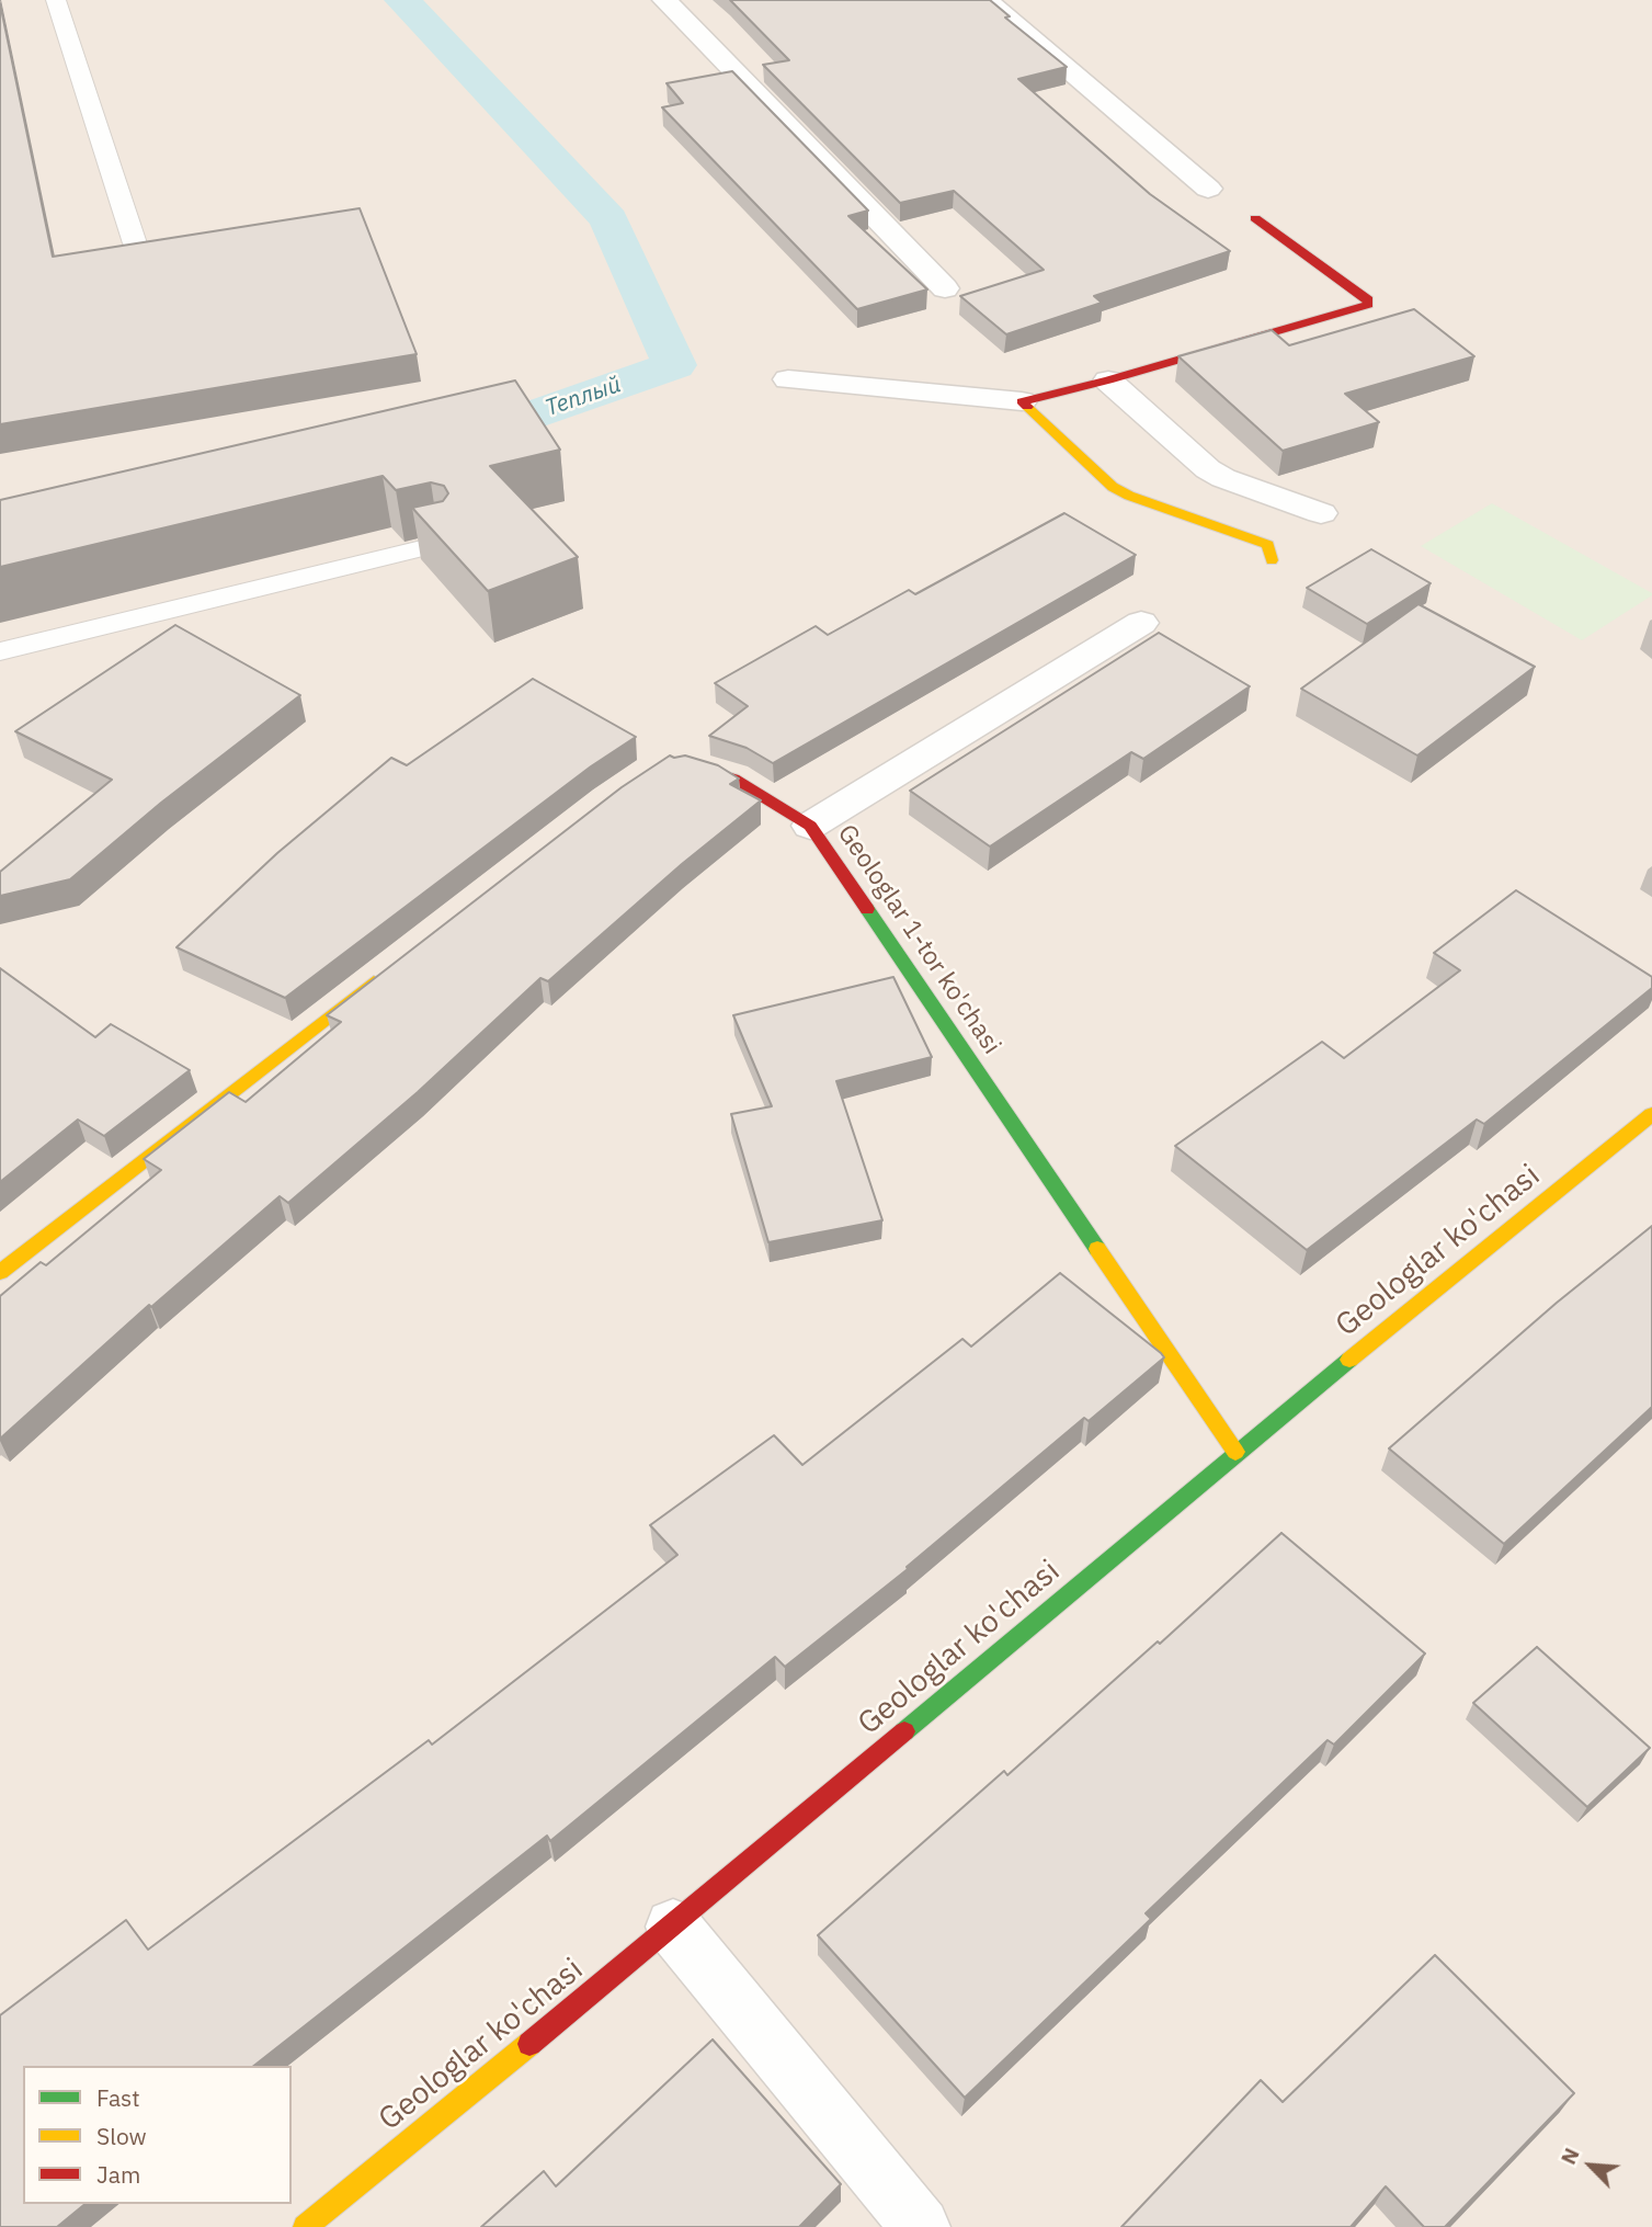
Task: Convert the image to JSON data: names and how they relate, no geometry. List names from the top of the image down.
{
  "streets": {
    "street": ["Geologlar 1-tor ko'chasi", "Geologlar ko'chasi"]
  },
  "crossings": [
    ["Geologlar 1-tor ko'chasi", "Geologlar ko'chasi"]
  ],
  "water": ["Теплый"],
  "legend": ["Fast", "Slow", "Jam"],
  "north": "top left"
}
